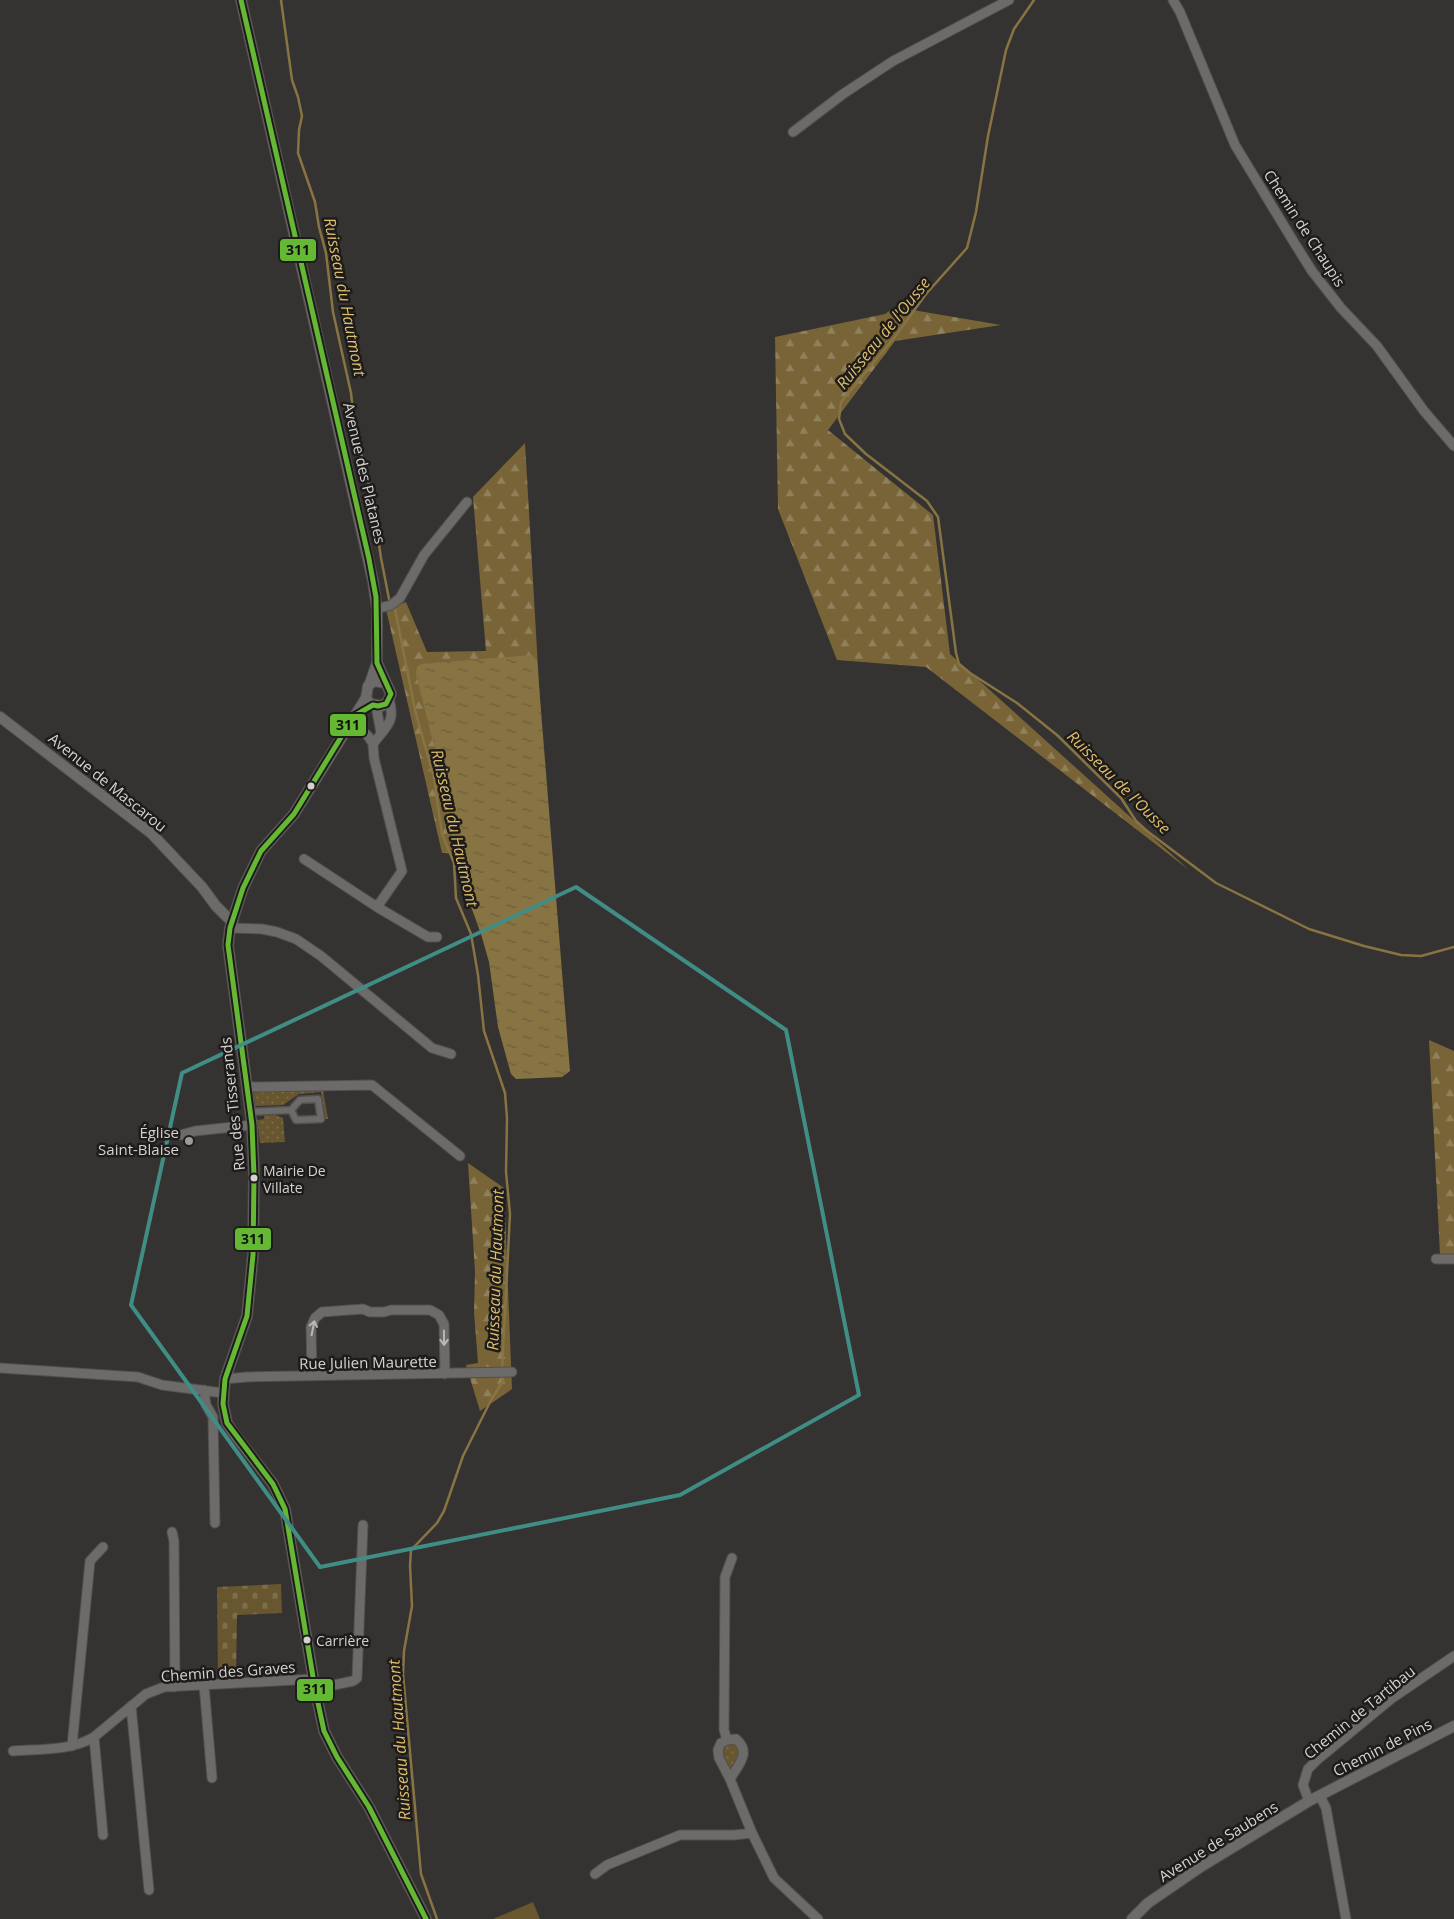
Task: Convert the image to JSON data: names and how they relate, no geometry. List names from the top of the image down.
{
  "streets": {
    "street": [
      "Chemin de Chaupis",
      "Avenue des Platanes",
      "Avenue de Mascarou",
      "Rue des Tisserands",
      "Rue Julien Maurette",
      "Chemin des Graves",
      "Chemin de Tartibau",
      "Chemin de Pins",
      "Avenue de Saubens"
    ]
  },
  "crossings": [
    ["Avenue de Mascarou", "Rue des Tisserands"],
    ["Rue des Tisserands", "Rue Julien Maurette"],
    ["Rue des Tisserands", "Chemin des Graves"],
    ["Chemin de Tartibau", "Avenue de Saubens"],
    ["Chemin de Pins", "Avenue de Saubens"]
  ],
  "water": ["Ruisseau du Hautmont", "Ruisseau de l'Ousse"],
  "places": ["Église Saint-Blaise", "Mairie De Villate", "Carrière"],
  "lines": ["transit line 311"]
}
